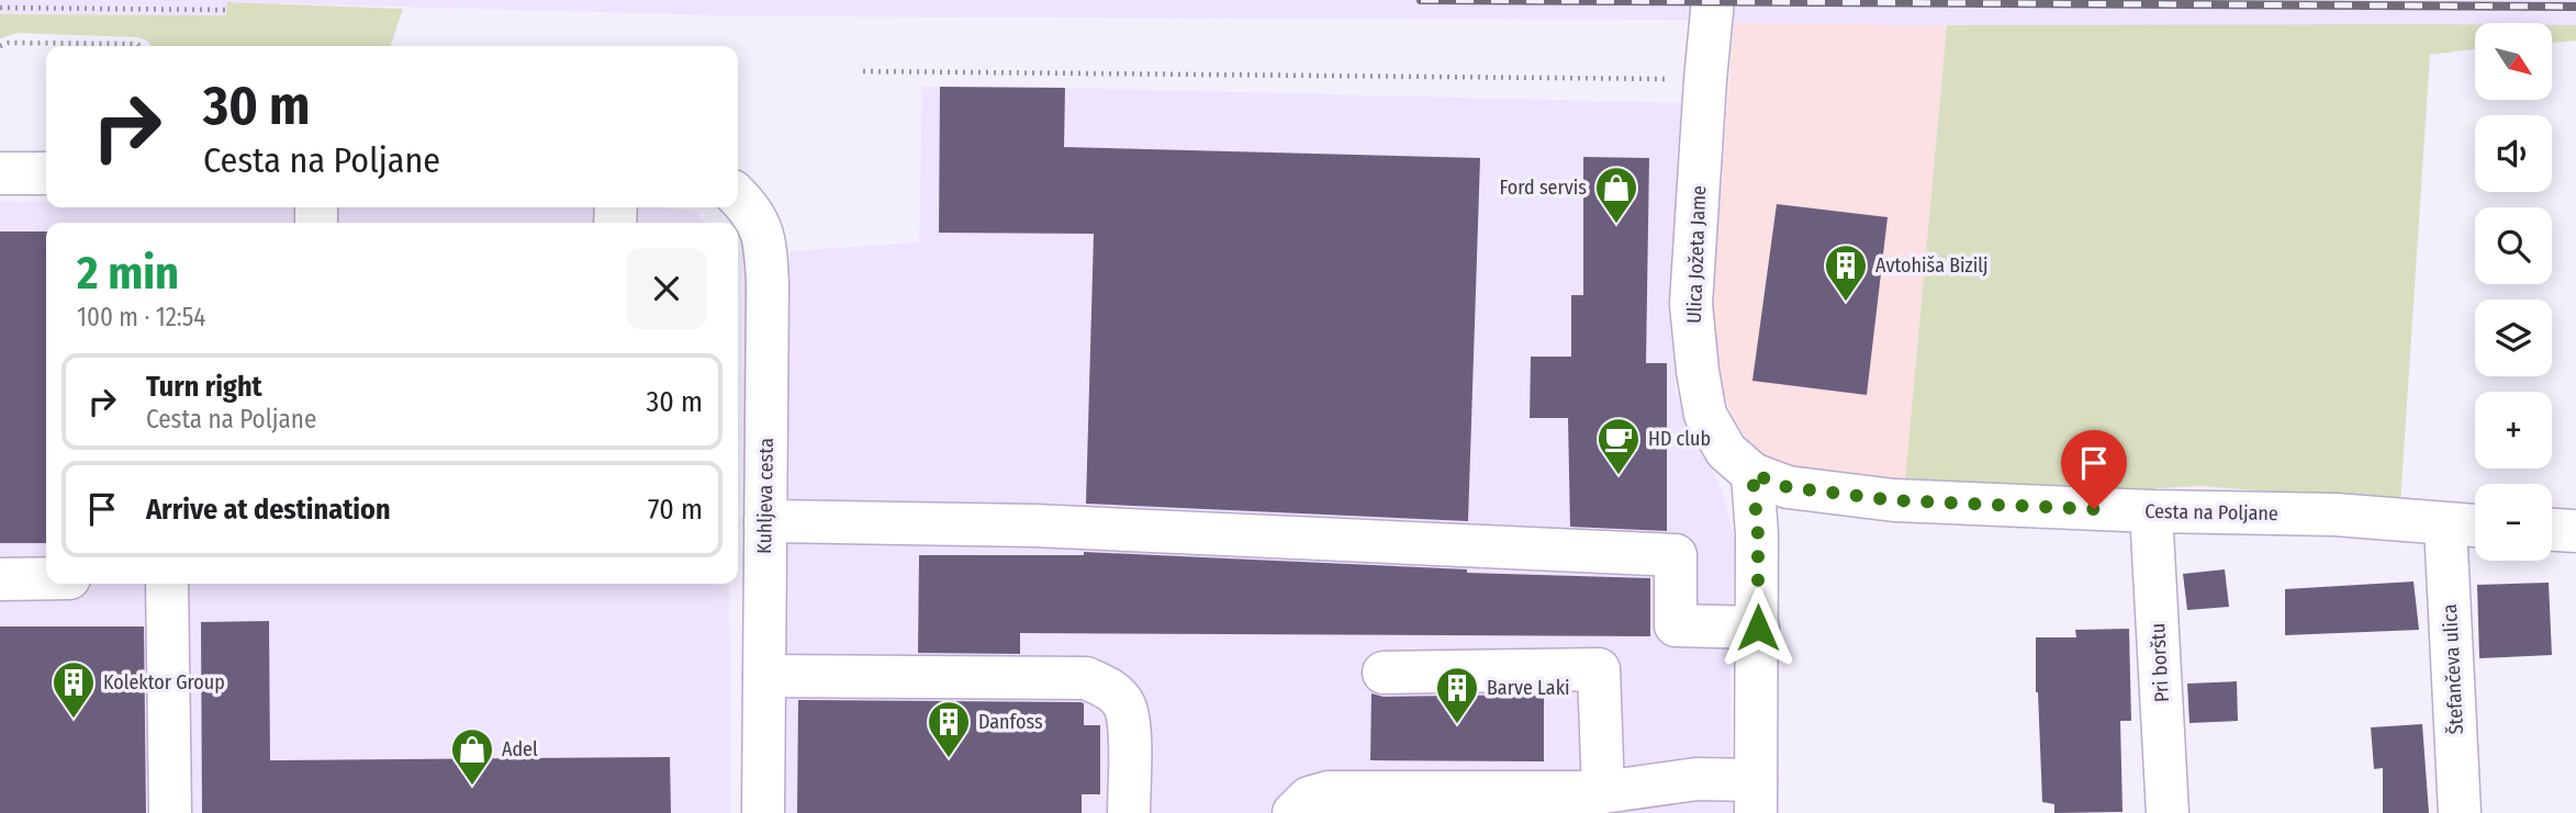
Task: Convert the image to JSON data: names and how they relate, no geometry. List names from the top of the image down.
{
  "streets": {
    "street": [
      "Ulica Jožeta Jame",
      "Kuhljeva cesta",
      "Cesta na Poljane",
      "Pri borštu",
      "Štefančeva ulica"
    ]
  },
  "crossings": [
    ["Ulica Jožeta Jame", "Cesta na Poljane"],
    ["Cesta na Poljane", "Pri borštu"],
    ["Cesta na Poljane", "Štefančeva ulica"]
  ],
  "places": {
    "shop": ["Ford servis", "Adel"],
    "building": [
      "Avtohiša Bizilj",
      "Kolektor Group",
      "Barve Laki",
      "Danfoss"
    ],
    "cafe": ["HD club"]
  },
  "north": "bottom right",
  "page": {
    "map_buttons": ["+", "−"],
    "turn": ["30 m", "Cesta na Poljane"],
    "heading": ["2 min", "100 m · 12:54"],
    "list": [
      {
        "name": "Turn right",
        "note": "Cesta na Poljane",
        "value": "30 m"
      },
      {
        "name": "Arrive at destination",
        "value": "70 m"
      }
    ]
  }
}
